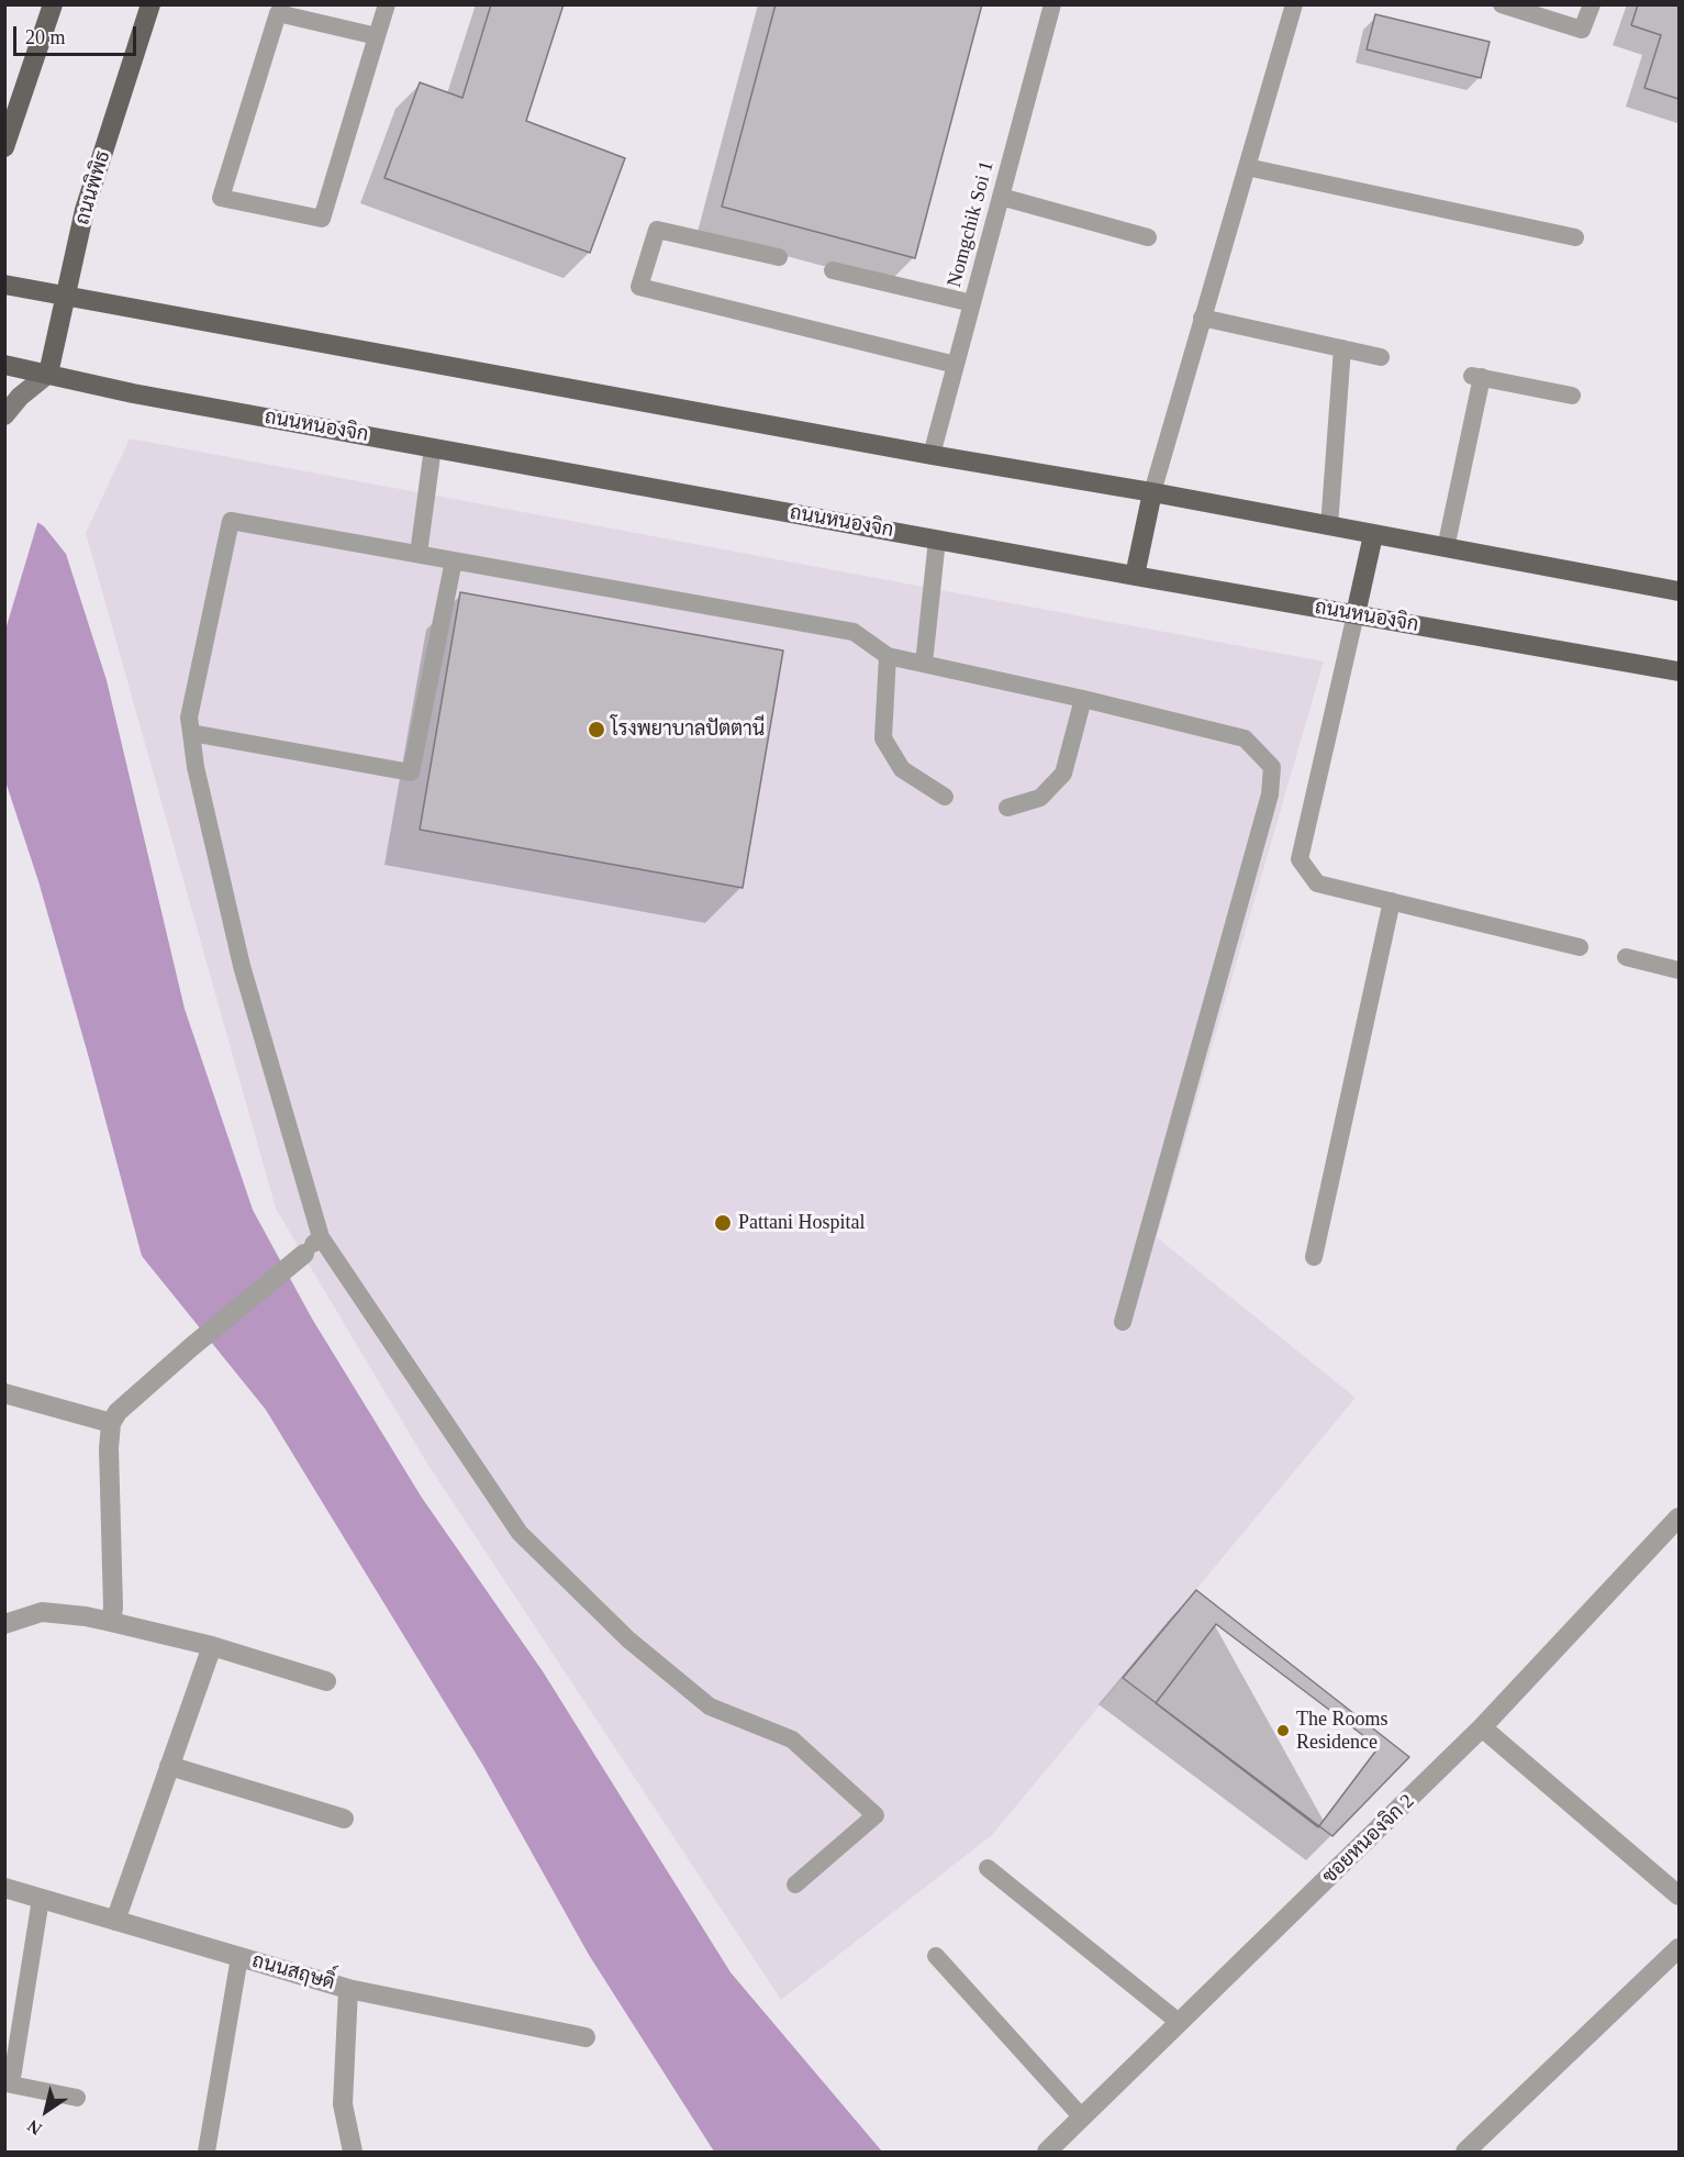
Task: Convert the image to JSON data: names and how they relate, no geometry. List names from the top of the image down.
{
  "streets": {
    "main road": ["ถนนพิพิธ", "ถนนหนองจิก"],
    "street": ["ซอยหนองจิก 2", "ถนนสฤษดิ์"],
    "lane": ["Nomgchik Soi 1"]
  },
  "crossings": [
    ["ถนนพิพิธ", "ถนนหนองจิก"]
  ],
  "places": ["โรงพยาบาลปัตตานี", "Pattani Hospital", "The Rooms Residence"],
  "scale_bar": "20 m",
  "north": "bottom left"
}
